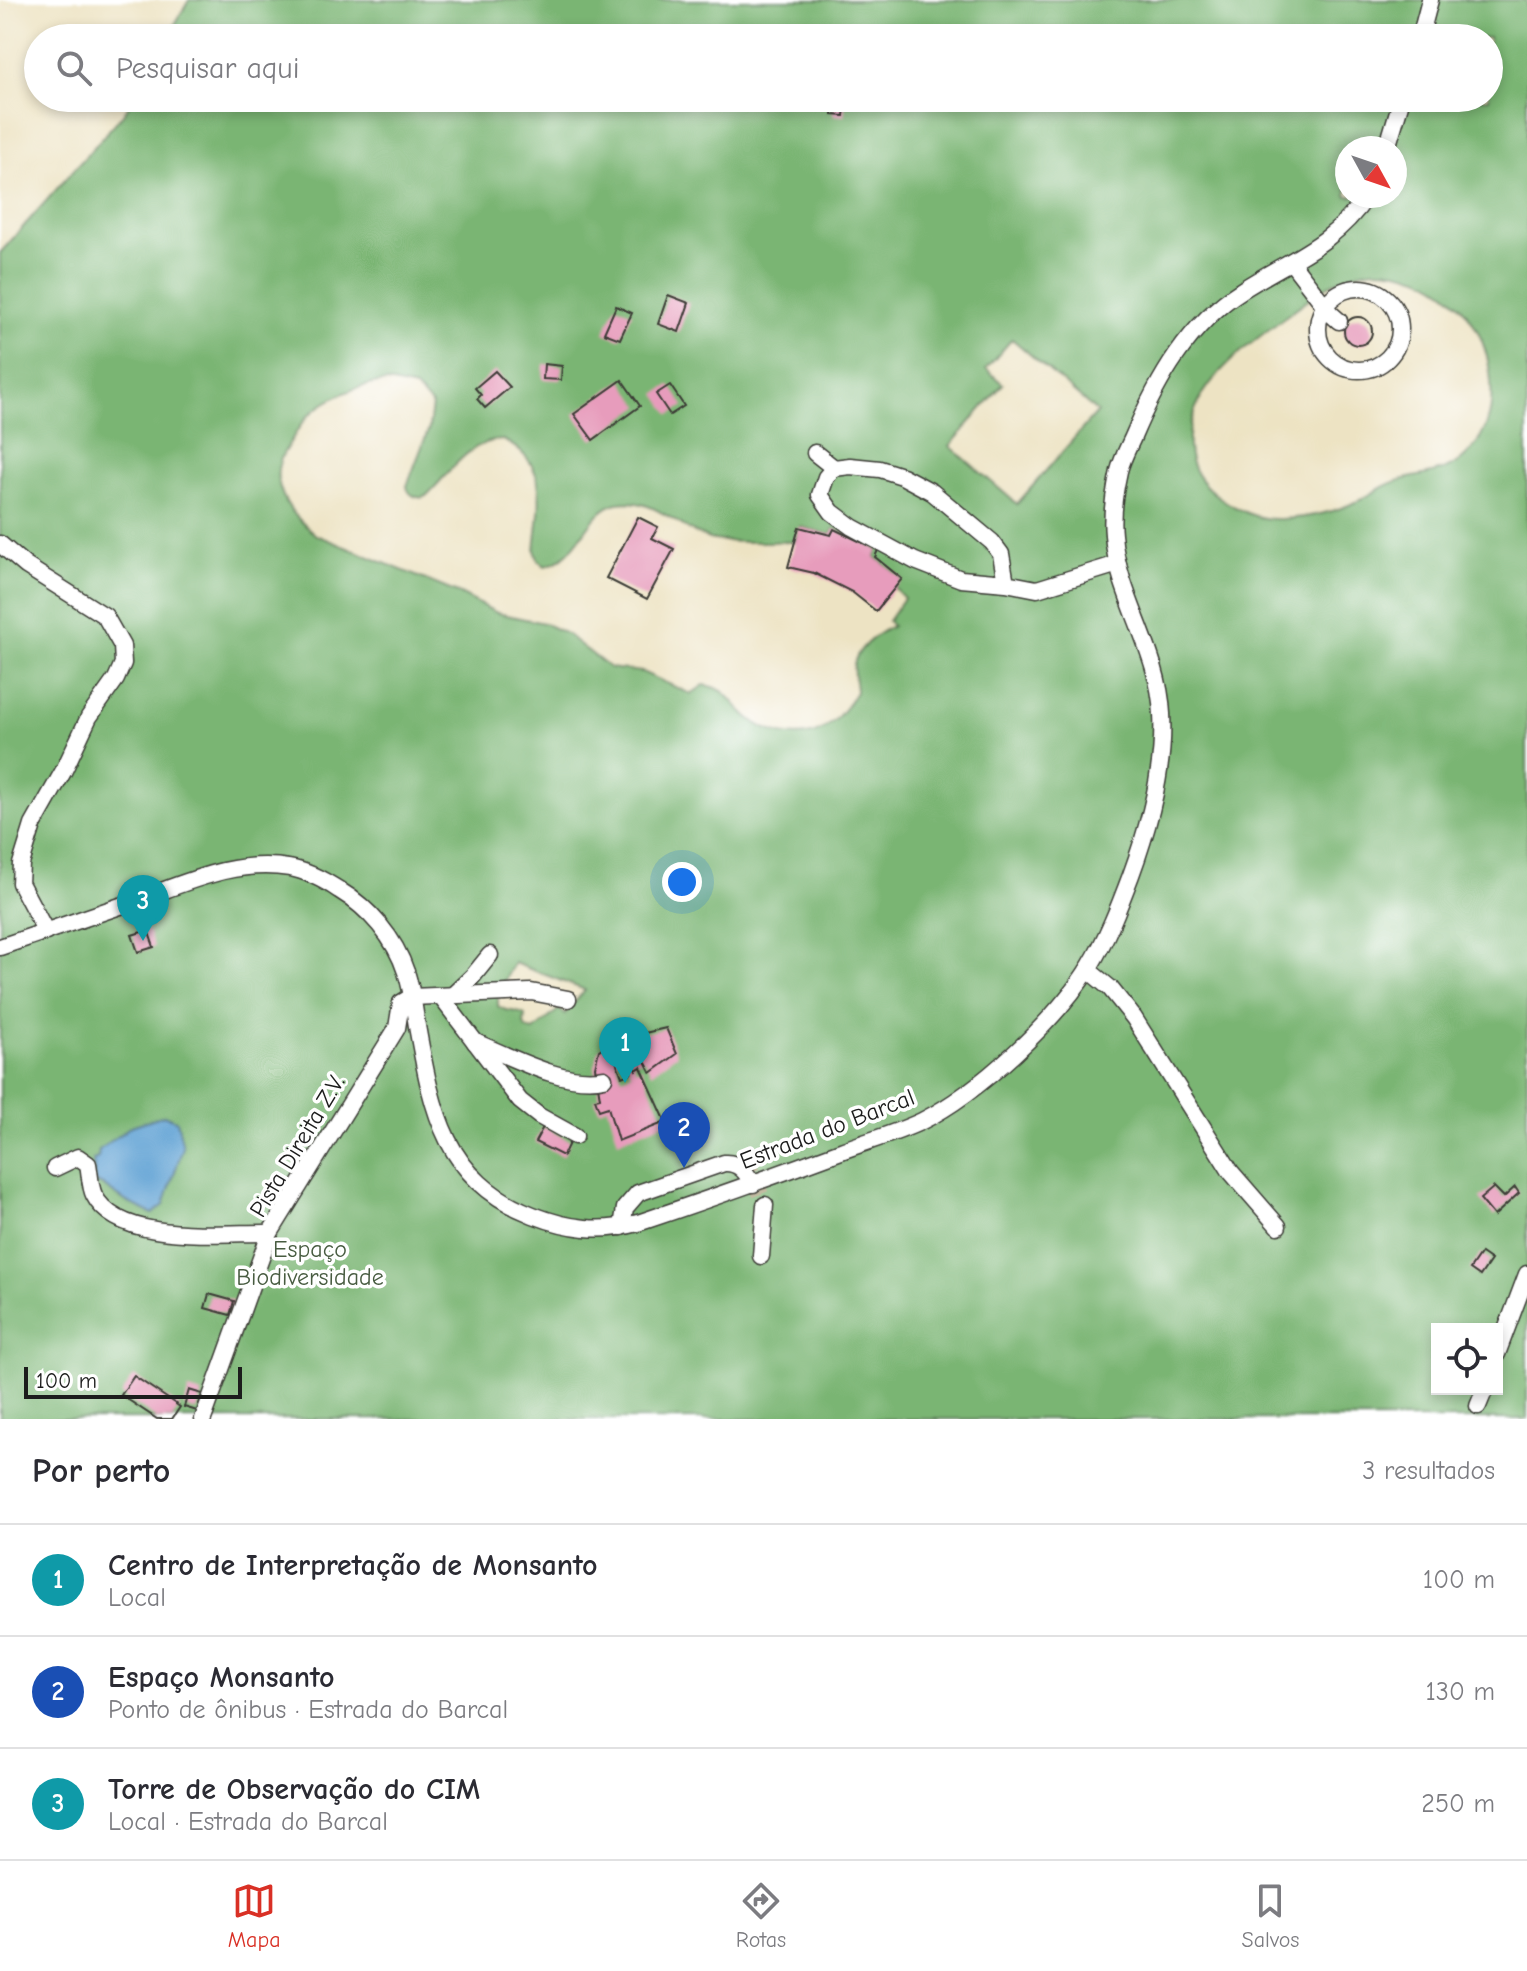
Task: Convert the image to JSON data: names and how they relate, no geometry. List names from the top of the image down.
{
  "streets": {
    "street": ["Estrada do Barcal", "Pista Direita Z.V."]
  },
  "crossings": [
    ["Estrada do Barcal", "Pista Direita Z.V."]
  ],
  "parks": ["Espaço Biodiversidade"],
  "scale_bar": "100 m",
  "north": "bottom right",
  "page": {
    "search": "Pesquisar aqui",
    "pins": ["3", "1", "2"],
    "scale": "100 m",
    "heading": ["Por perto", "3 resultados"],
    "list": [
      {
        "mark": "1",
        "name": "Centro de Interpretação de Monsanto",
        "note": "Local",
        "value": "100 m"
      },
      {
        "mark": "2",
        "name": "Espaço Monsanto",
        "note": "Ponto de ônibus · Estrada do Barcal",
        "value": "130 m"
      },
      {
        "mark": "3",
        "name": "Torre de Observação do CIM",
        "note": "Local · Estrada do Barcal",
        "value": "250 m"
      }
    ],
    "nav": ["Mapa", "Rotas", "Salvos"]
  }
}
